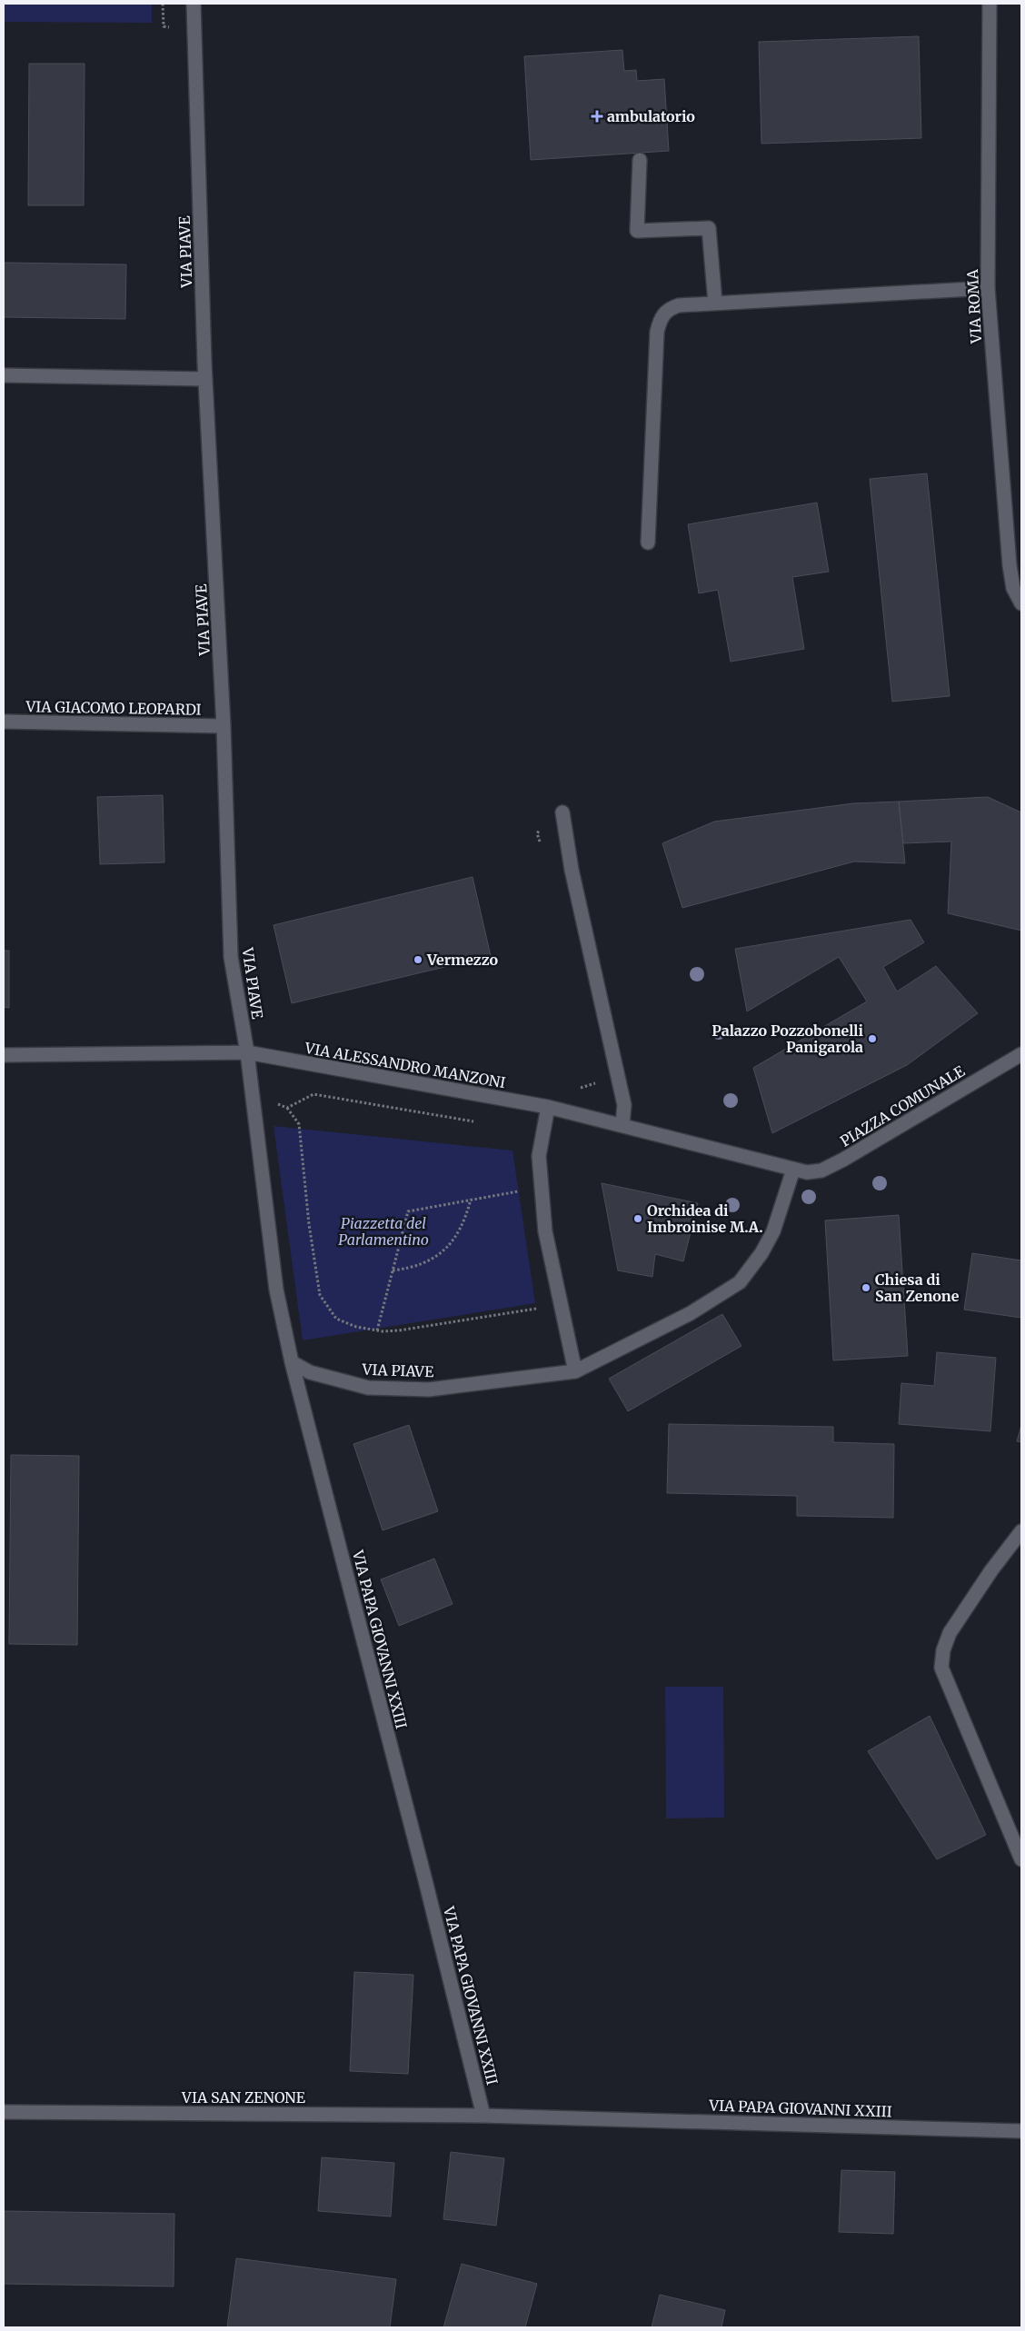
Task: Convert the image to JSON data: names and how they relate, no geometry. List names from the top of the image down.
{
  "streets": {
    "street": [
      "VIA PIAVE",
      "VIA ROMA",
      "VIA GIACOMO LEOPARDI",
      "VIA ALESSANDRO MANZONI",
      "PIAZZA COMUNALE",
      "VIA PAPA GIOVANNI XXIII",
      "VIA SAN ZENONE"
    ]
  },
  "crossings": [
    ["VIA PIAVE", "VIA GIACOMO LEOPARDI"],
    ["VIA PIAVE", "VIA ALESSANDRO MANZONI"],
    ["VIA PIAVE", "PIAZZA COMUNALE"],
    ["VIA PIAVE", "VIA PAPA GIOVANNI XXIII"],
    ["VIA ALESSANDRO MANZONI", "PIAZZA COMUNALE"],
    ["VIA PAPA GIOVANNI XXIII", "VIA SAN ZENONE"]
  ],
  "parks": ["Piazzetta del Parlamentino"],
  "places": {
    "health": ["ambulatorio"],
    "other": [
      "Vermezzo",
      "Palazzo Pozzobonelli Panigarola",
      "Orchidea di Imbroinise M.A.",
      "Chiesa di San Zenone"
    ]
  }
}
